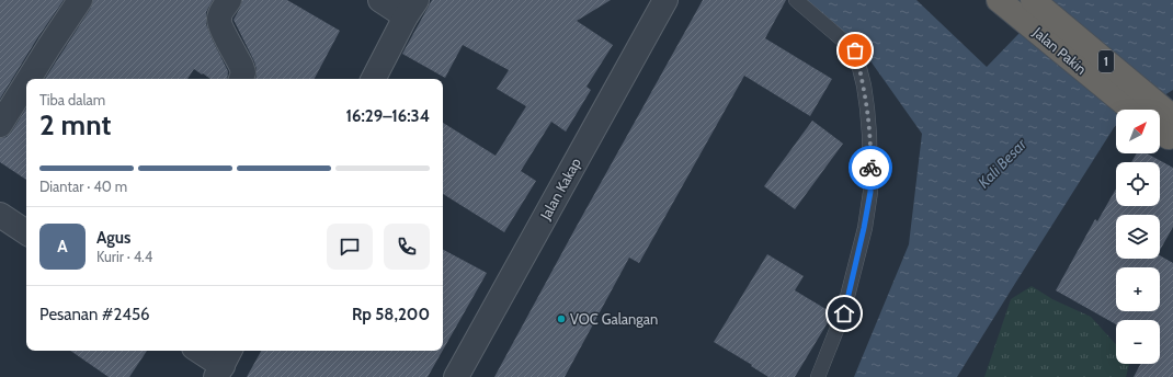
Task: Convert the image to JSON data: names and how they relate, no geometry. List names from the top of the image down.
{
  "streets": {
    "highway": ["Jalan Pakin", "1"],
    "street": ["Jalan Kakap"]
  },
  "water": ["Kali Besar"],
  "places": ["VOC Galangan"],
  "north": "top right",
  "page": {
    "heading": ["2 mnt", "Tiba dalam", "16:29–16:34"],
    "panel": [
      "Agus",
      "Kurir · 4.4",
      "Pesanan #2456",
      "Rp 58,200"
    ],
    "map_buttons": ["+", "−"],
    "bar": "Diantar · 40 m",
    "round": "A"
  }
}
